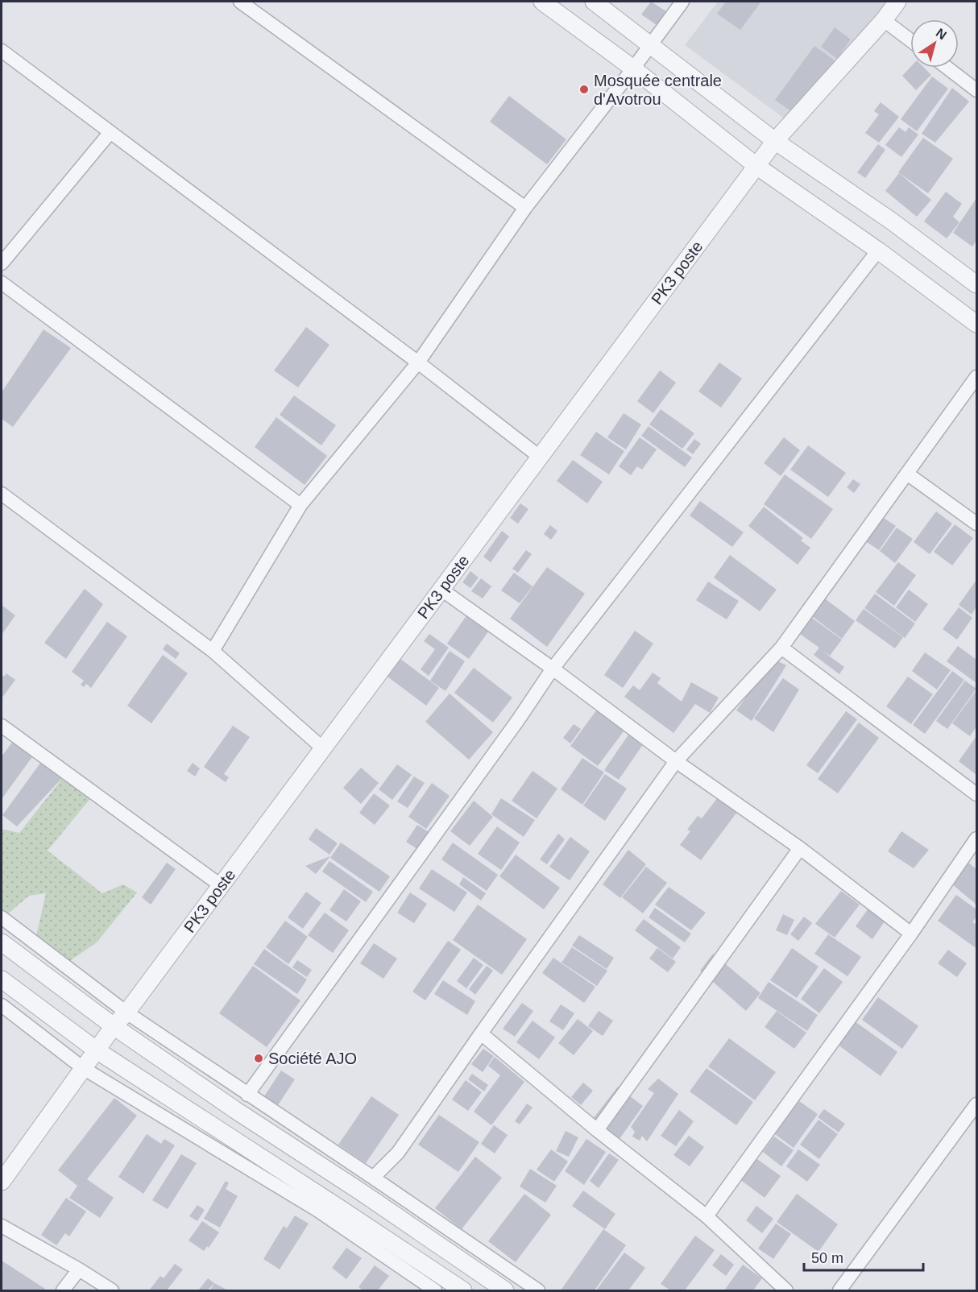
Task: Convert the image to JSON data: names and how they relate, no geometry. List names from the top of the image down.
{
  "streets": {
    "street": ["PK3 poste"]
  },
  "places": ["Mosquée centrale d'Avotrou", "Société AJO"],
  "scale_bar": "50 m",
  "north": "top right"
}
